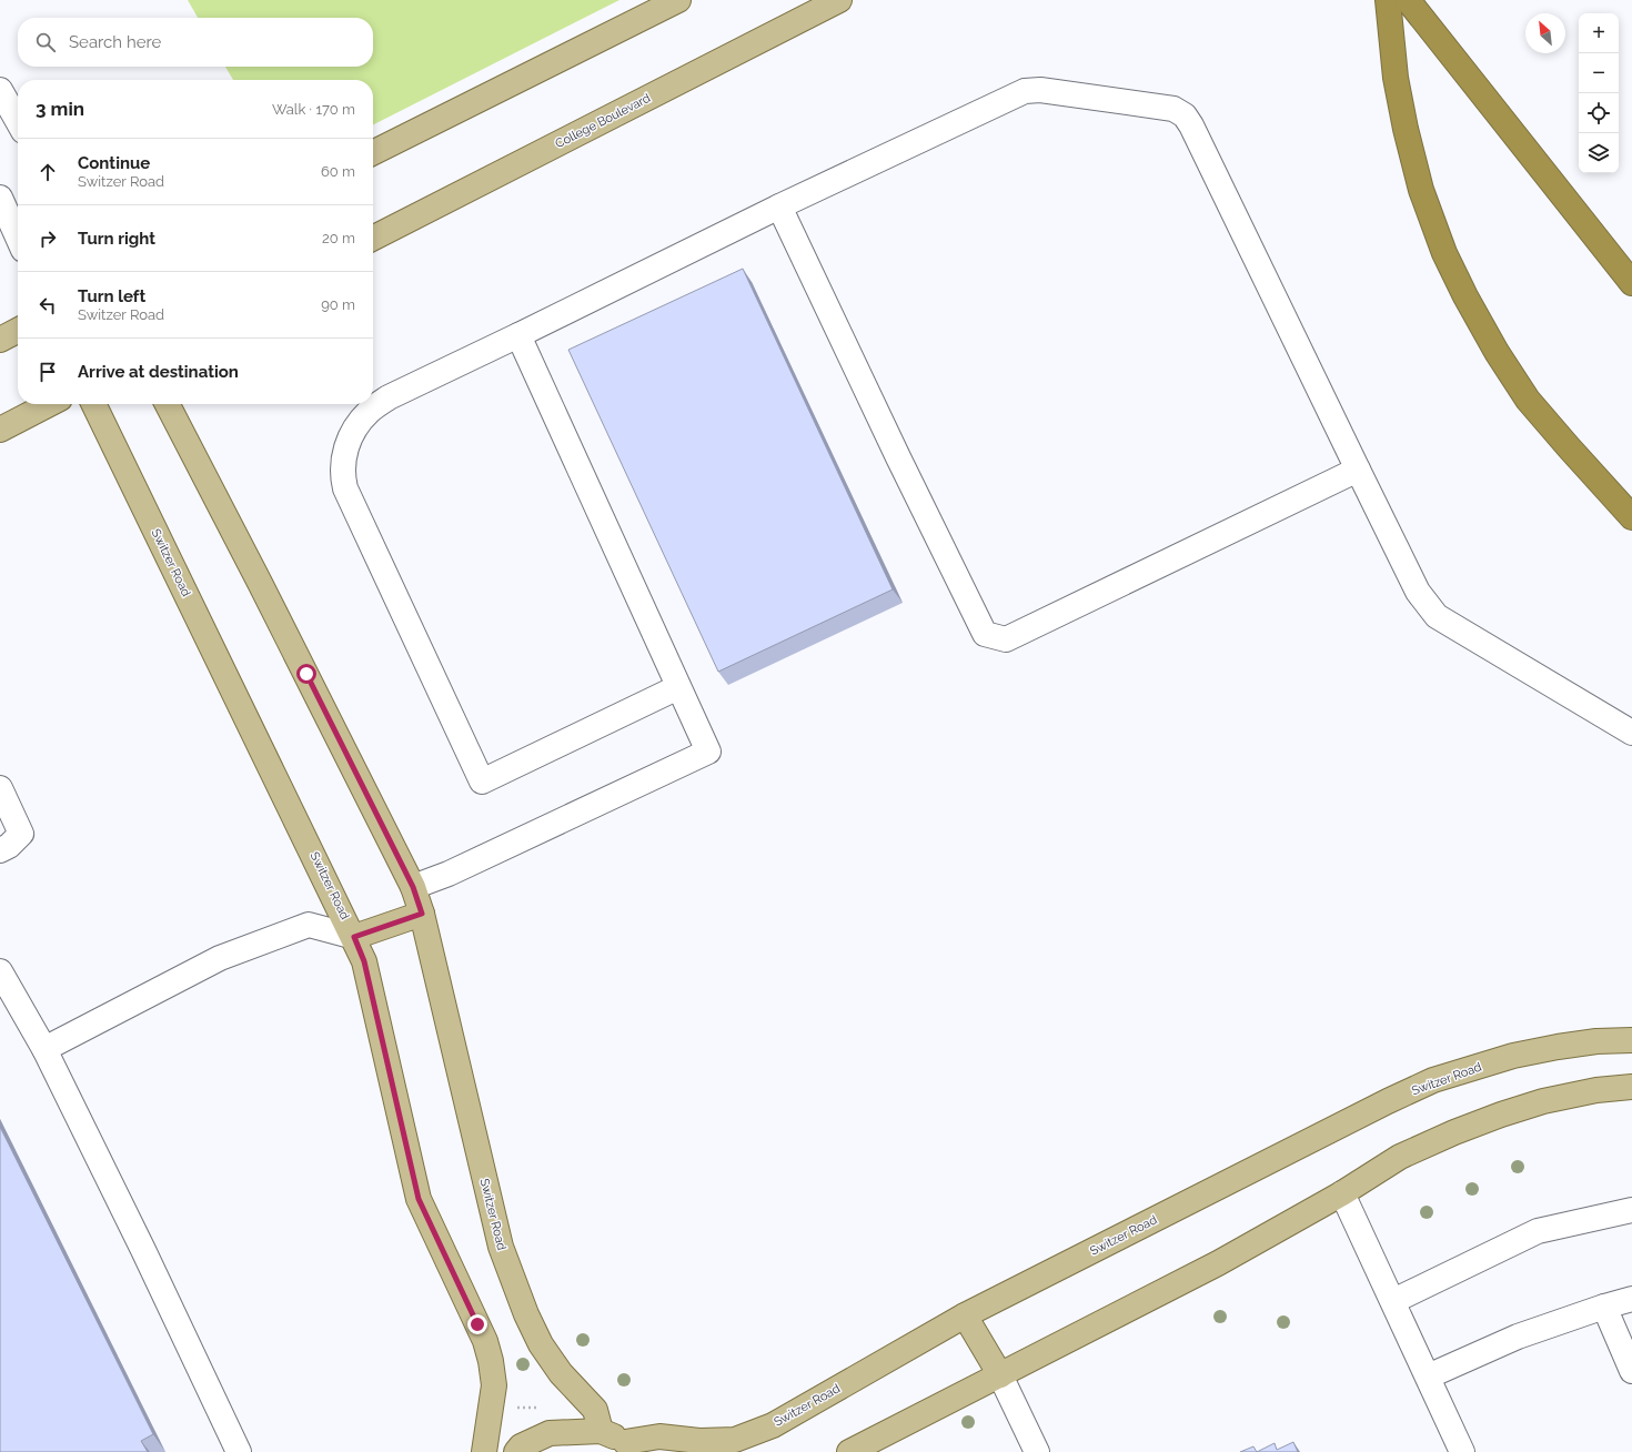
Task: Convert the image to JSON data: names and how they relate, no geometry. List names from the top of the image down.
{
  "streets": {
    "main road": ["College Boulevard", "Switzer Road"]
  },
  "north": "top left",
  "page": {
    "map_buttons": ["+", "−"],
    "search": "Search here",
    "heading": ["3 min", "Walk · 170 m"],
    "list": [
      ["Continue", "Switzer Road", "60 m"],
      ["Turn right", "20 m"],
      ["Turn left", "Switzer Road", "90 m"],
      "Arrive at destination"
    ]
  }
}
